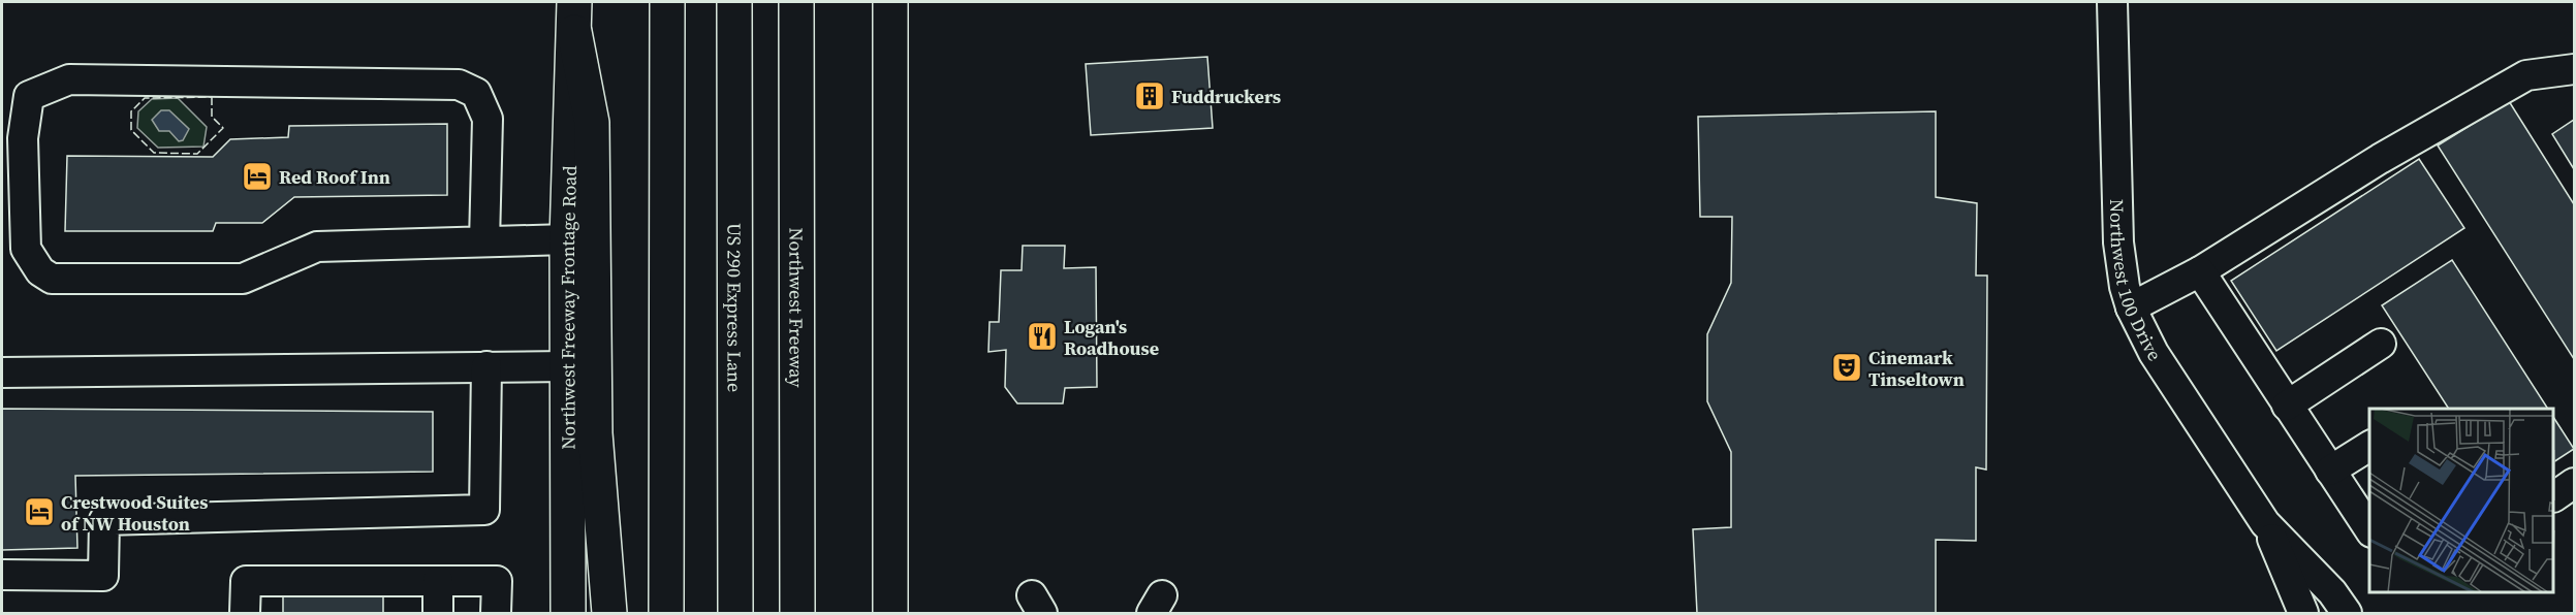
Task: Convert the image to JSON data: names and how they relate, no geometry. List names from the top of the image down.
{
  "streets": {
    "main road": ["Northwest Freeway Frontage Road", "US 290 Express Lane", "Northwest Freeway"],
    "street": ["Northwest 100 Drive"]
  },
  "places": {
    "building": ["Fuddruckers"],
    "hotel": ["Red Roof Inn", "Crestwood Suites of NW Houston"],
    "restaurant": ["Logan's Roadhouse"],
    "theatre": ["Cinemark Tinseltown"]
  }
}
